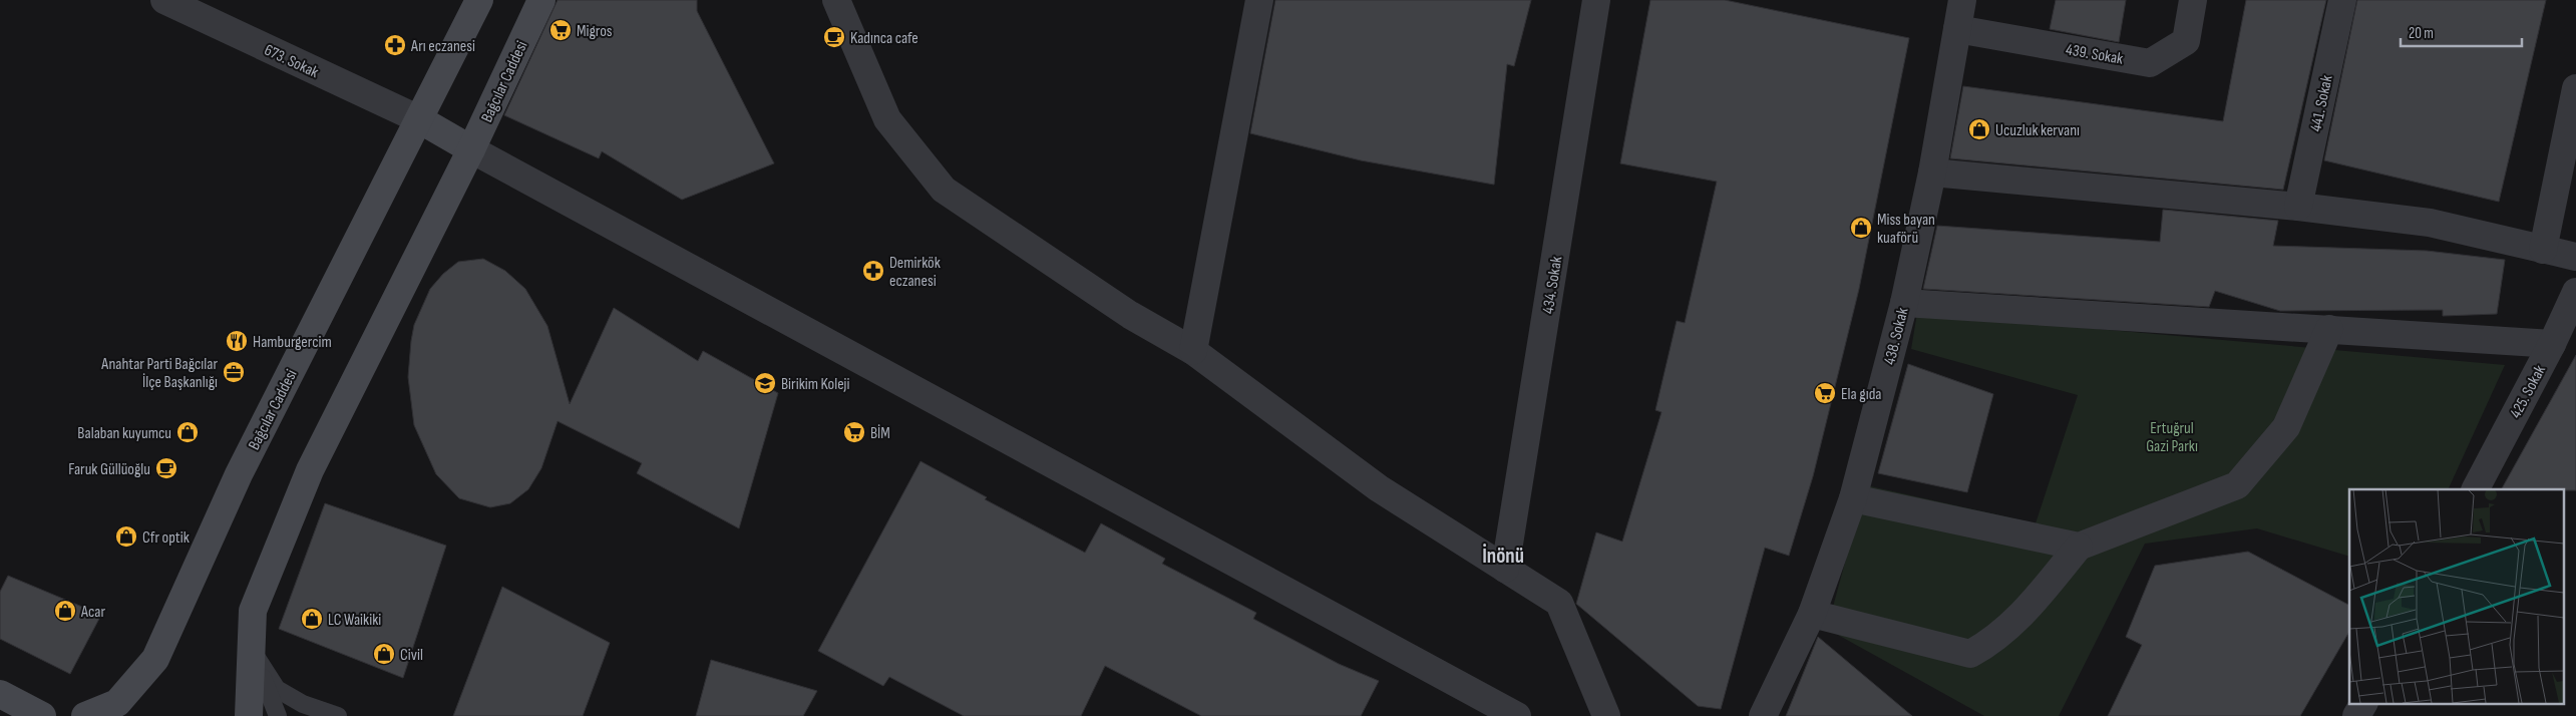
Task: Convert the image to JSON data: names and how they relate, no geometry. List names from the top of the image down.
{
  "streets": {
    "main road": ["Bağcılar Caddesi"],
    "street": [
      "439. Sokak",
      "673. Sokak",
      "441. Sokak",
      "434. Sokak",
      "438. Sokak",
      "425. Sokak"
    ]
  },
  "crossings": [
    ["439. Sokak", "438. Sokak"],
    ["673. Sokak", "Bağcılar Caddesi"]
  ],
  "districts": ["İnönü"],
  "parks": ["Ertuğrul Gazi Parkı"],
  "places": {
    "supermarket": ["Migros", "Ela gıda", "BİM"],
    "cafe": ["Kadınca cafe", "Faruk Güllüoğlu"],
    "pharmacy": ["Arı eczanesi", "Demirkök eczanesi"],
    "shop": [
      "Ucuzluk kervanı",
      "Miss bayan kuaförü",
      "Balaban kuyumcu",
      "Cfr optik",
      "Acar",
      "LC Waikiki",
      "Civil"
    ],
    "restaurant": ["Hamburgercim"],
    "office": ["Anahtar Parti Bağcılar İlçe Başkanlığı"],
    "school or university": ["Birikim Koleji"]
  },
  "scale_bar": "20 m"
}
